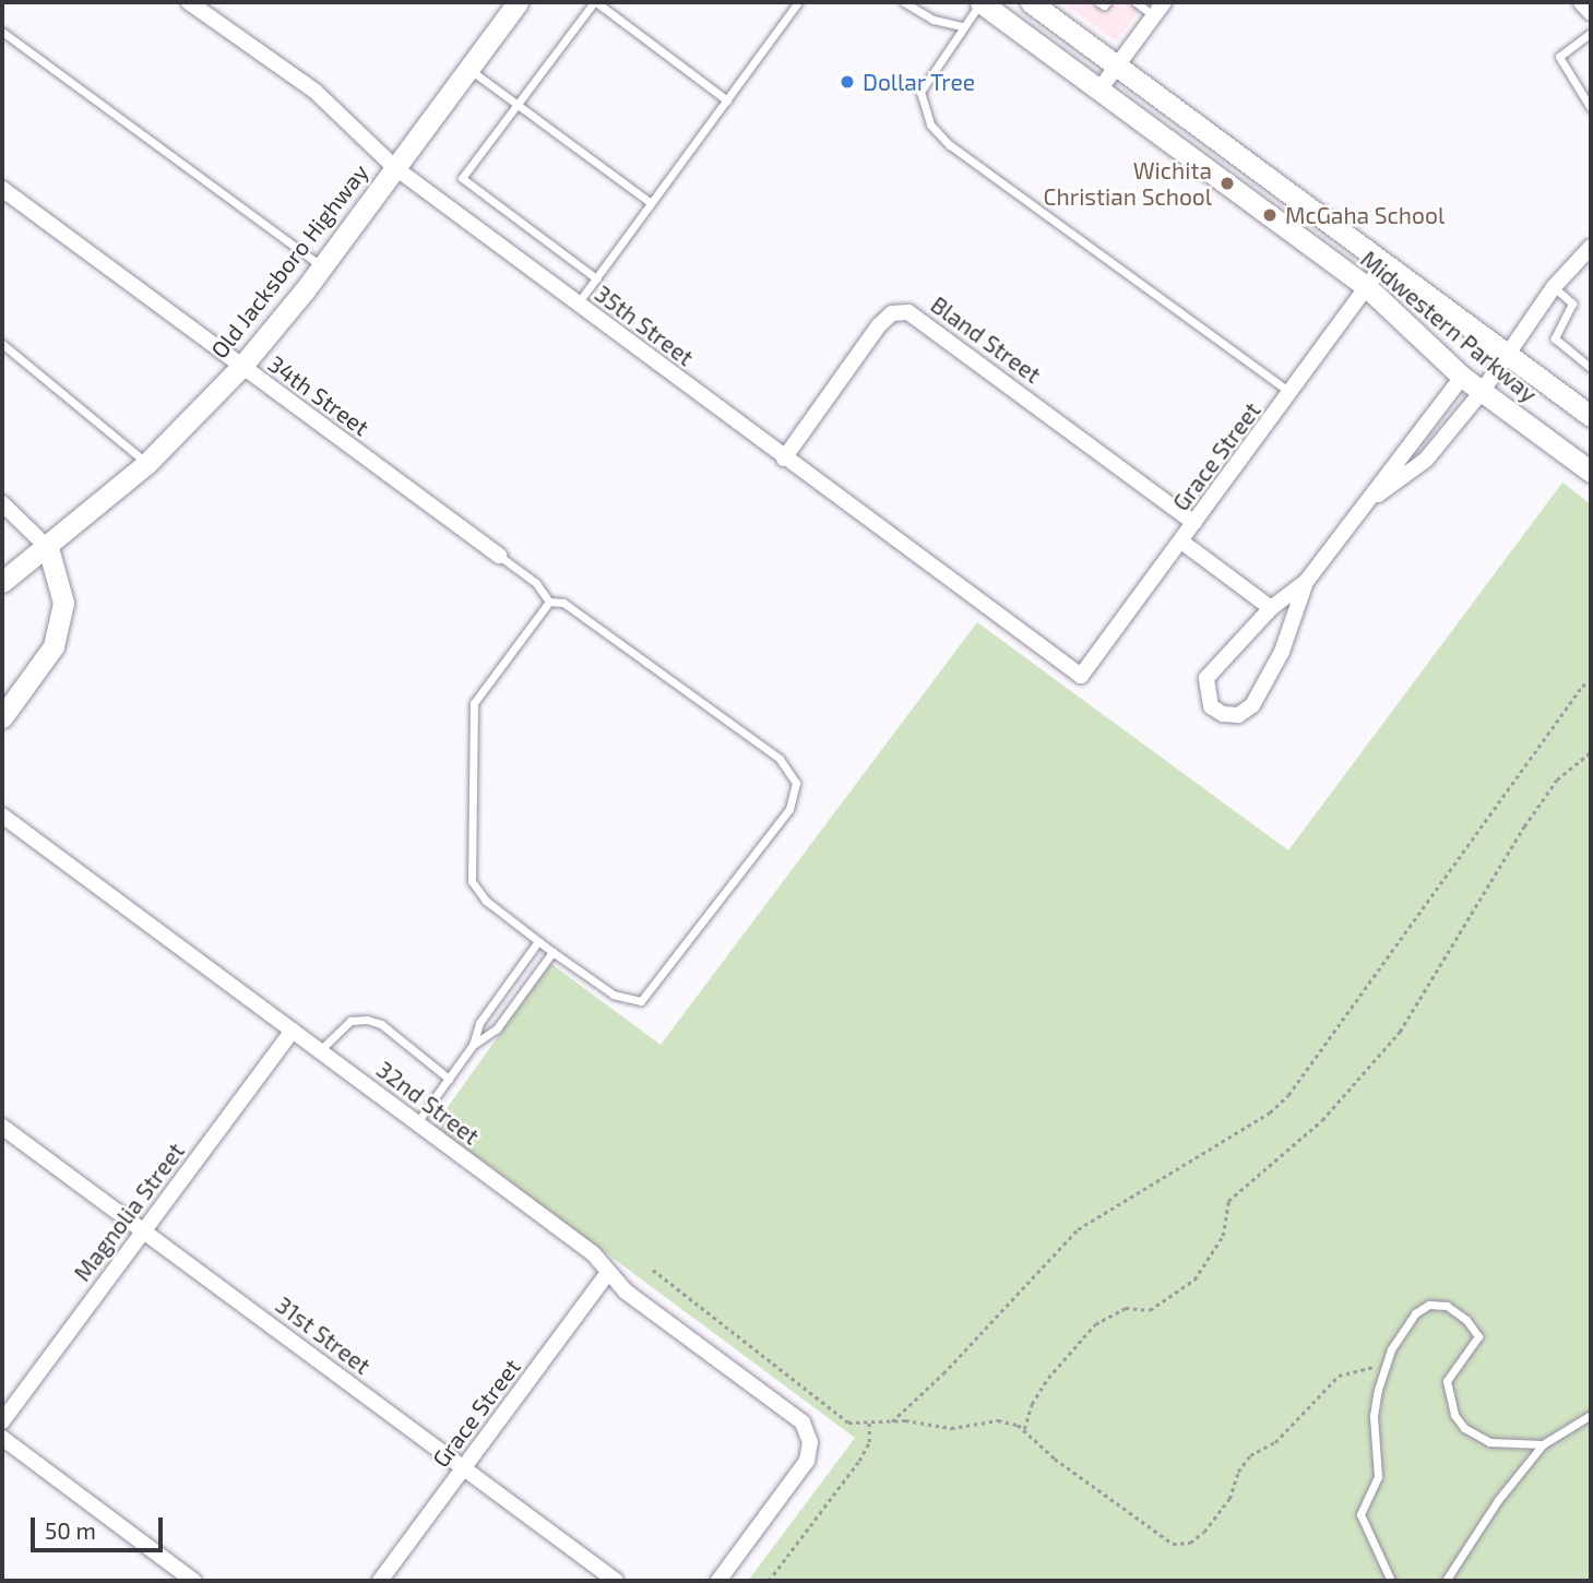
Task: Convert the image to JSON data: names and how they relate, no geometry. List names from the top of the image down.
{
  "streets": {
    "main road": ["Old Jacksboro Highway", "Midwestern Parkway"],
    "street": [
      "35th Street",
      "Bland Street",
      "34th Street",
      "Grace Street",
      "32nd Street",
      "Magnolia Street",
      "31st Street"
    ]
  },
  "crossings": [
    ["Old Jacksboro Highway", "35th Street"],
    ["Old Jacksboro Highway", "34th Street"],
    ["35th Street", "Bland Street"],
    ["35th Street", "Grace Street"],
    ["Midwestern Parkway", "Grace Street"],
    ["Bland Street", "Grace Street"],
    ["Grace Street", "32nd Street"],
    ["Grace Street", "31st Street"],
    ["32nd Street", "Magnolia Street"],
    ["Magnolia Street", "31st Street"]
  ],
  "places": ["Dollar Tree", "Wichita Christian School", "McGaha School"],
  "scale_bar": "50 m"
}
